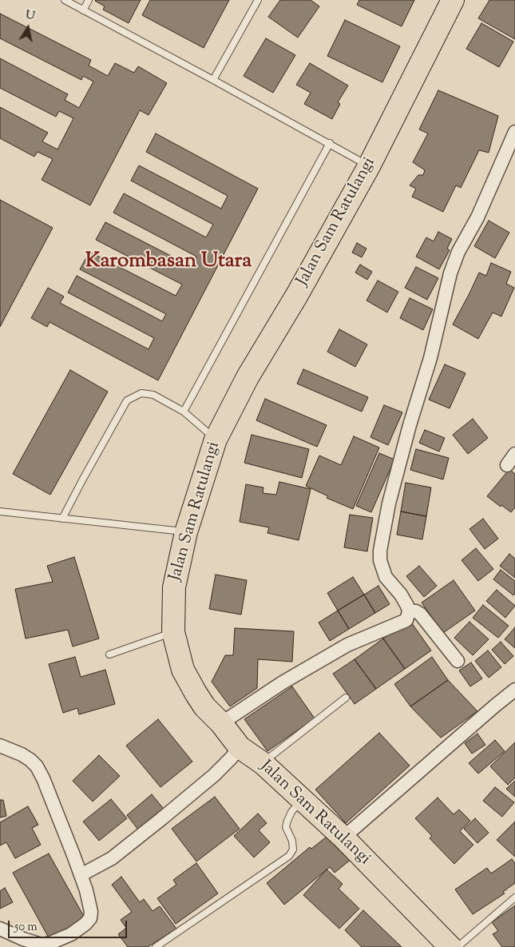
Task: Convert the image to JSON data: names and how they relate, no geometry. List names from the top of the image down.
{
  "streets": {
    "highway": ["Jalan Sam Ratulangi"]
  },
  "districts": ["Karombasan Utara"],
  "scale_bar": "50 m",
  "north": "top"
}
